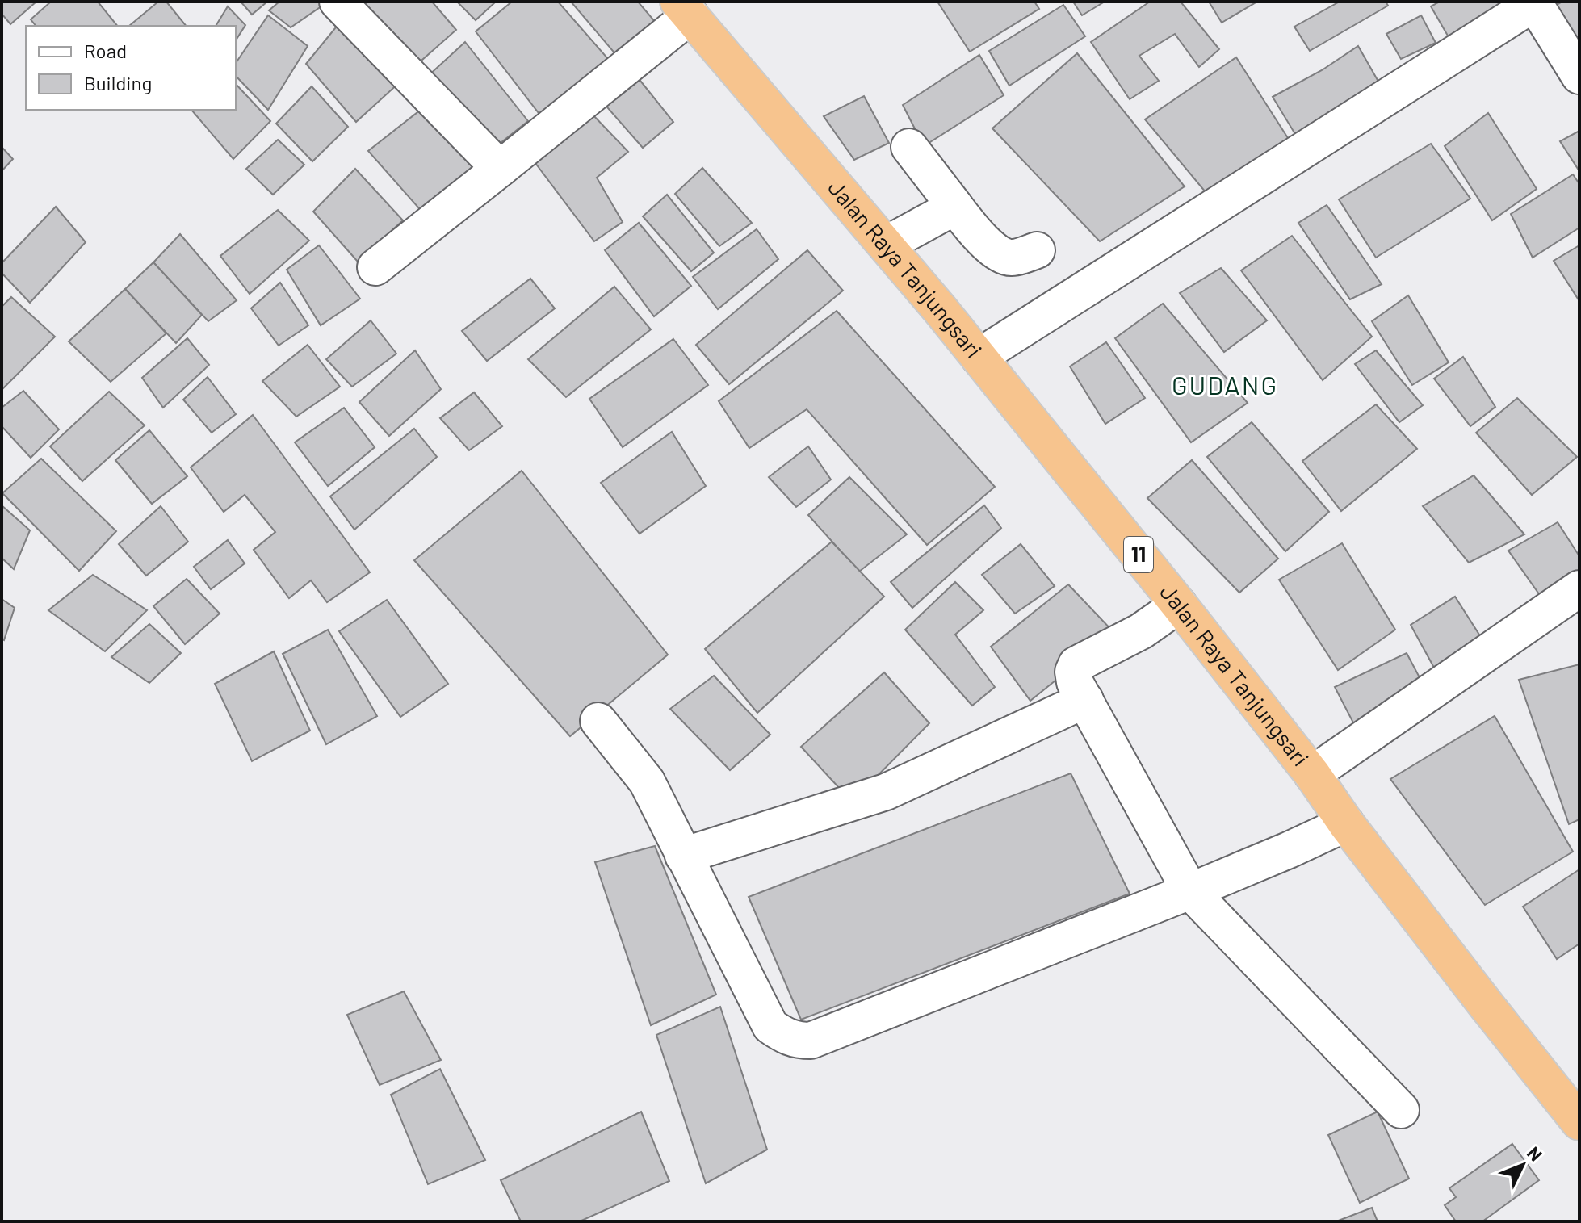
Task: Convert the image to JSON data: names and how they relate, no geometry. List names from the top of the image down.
{
  "streets": {
    "highway": ["Jalan Raya Tanjungsari", "11"]
  },
  "districts": ["GUDANG"],
  "legend": ["Road", "Building"],
  "north": "top right"
}
